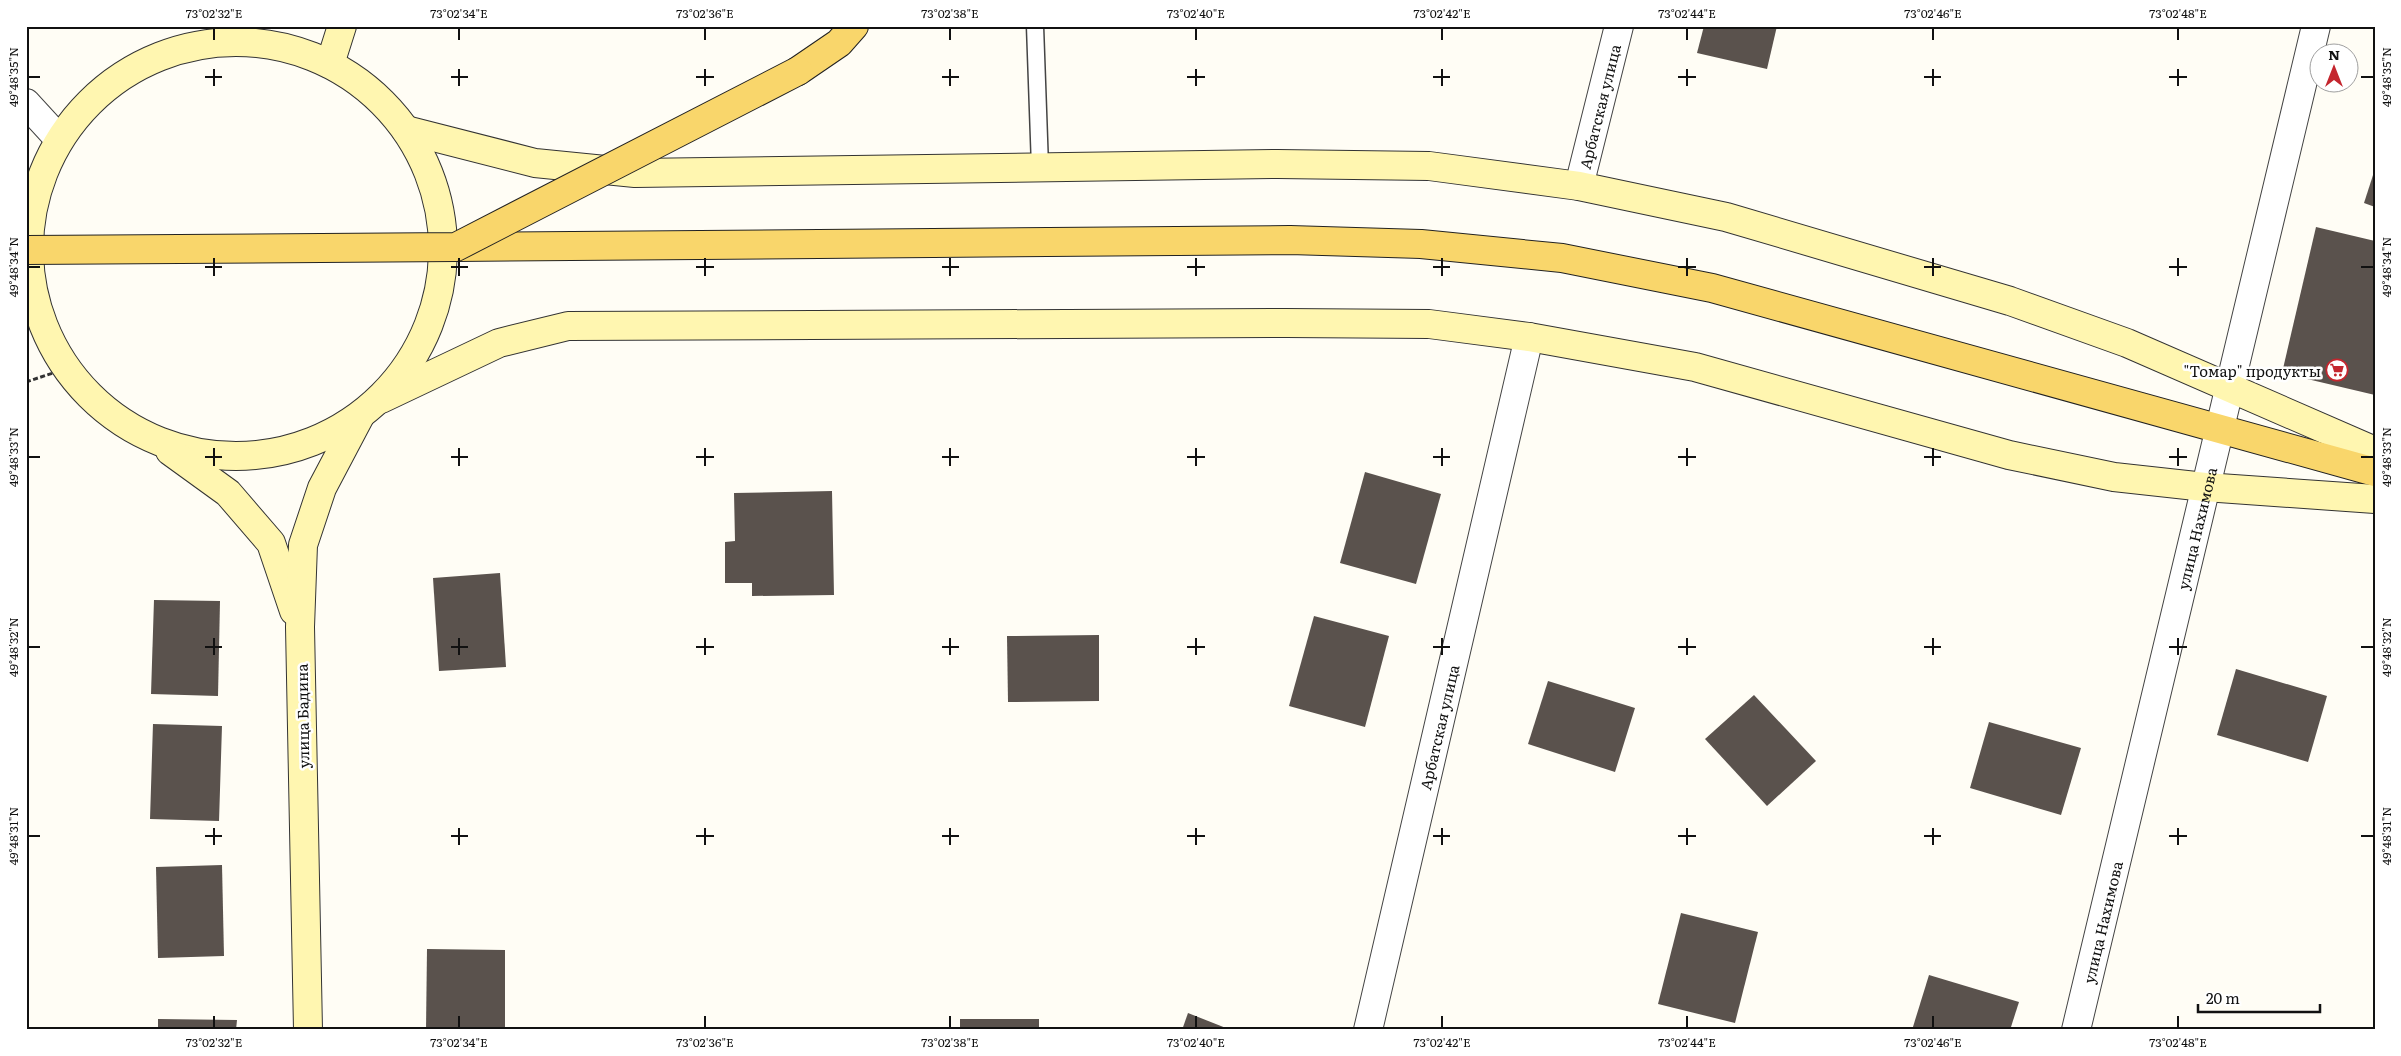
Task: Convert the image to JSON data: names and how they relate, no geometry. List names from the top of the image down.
{
  "streets": {
    "street": ["Арбатская улица", "улица Нахимова", "улица Бадина"]
  },
  "places": {
    "supermarket": ["\"Томар\" продукты"]
  },
  "scale_bar": "20 m",
  "north": "top",
  "coordinates": [
    "73°02'32\"E",
    "73°02'34\"E",
    "73°02'36\"E",
    "73°02'38\"E",
    "73°02'40\"E",
    "73°02'42\"E",
    "73°02'44\"E",
    "73°02'46\"E",
    "73°02'48\"E",
    "49°48'35\"N",
    "49°48'34\"N",
    "49°48'33\"N",
    "49°48'32\"N",
    "49°48'31\"N"
  ]
}
